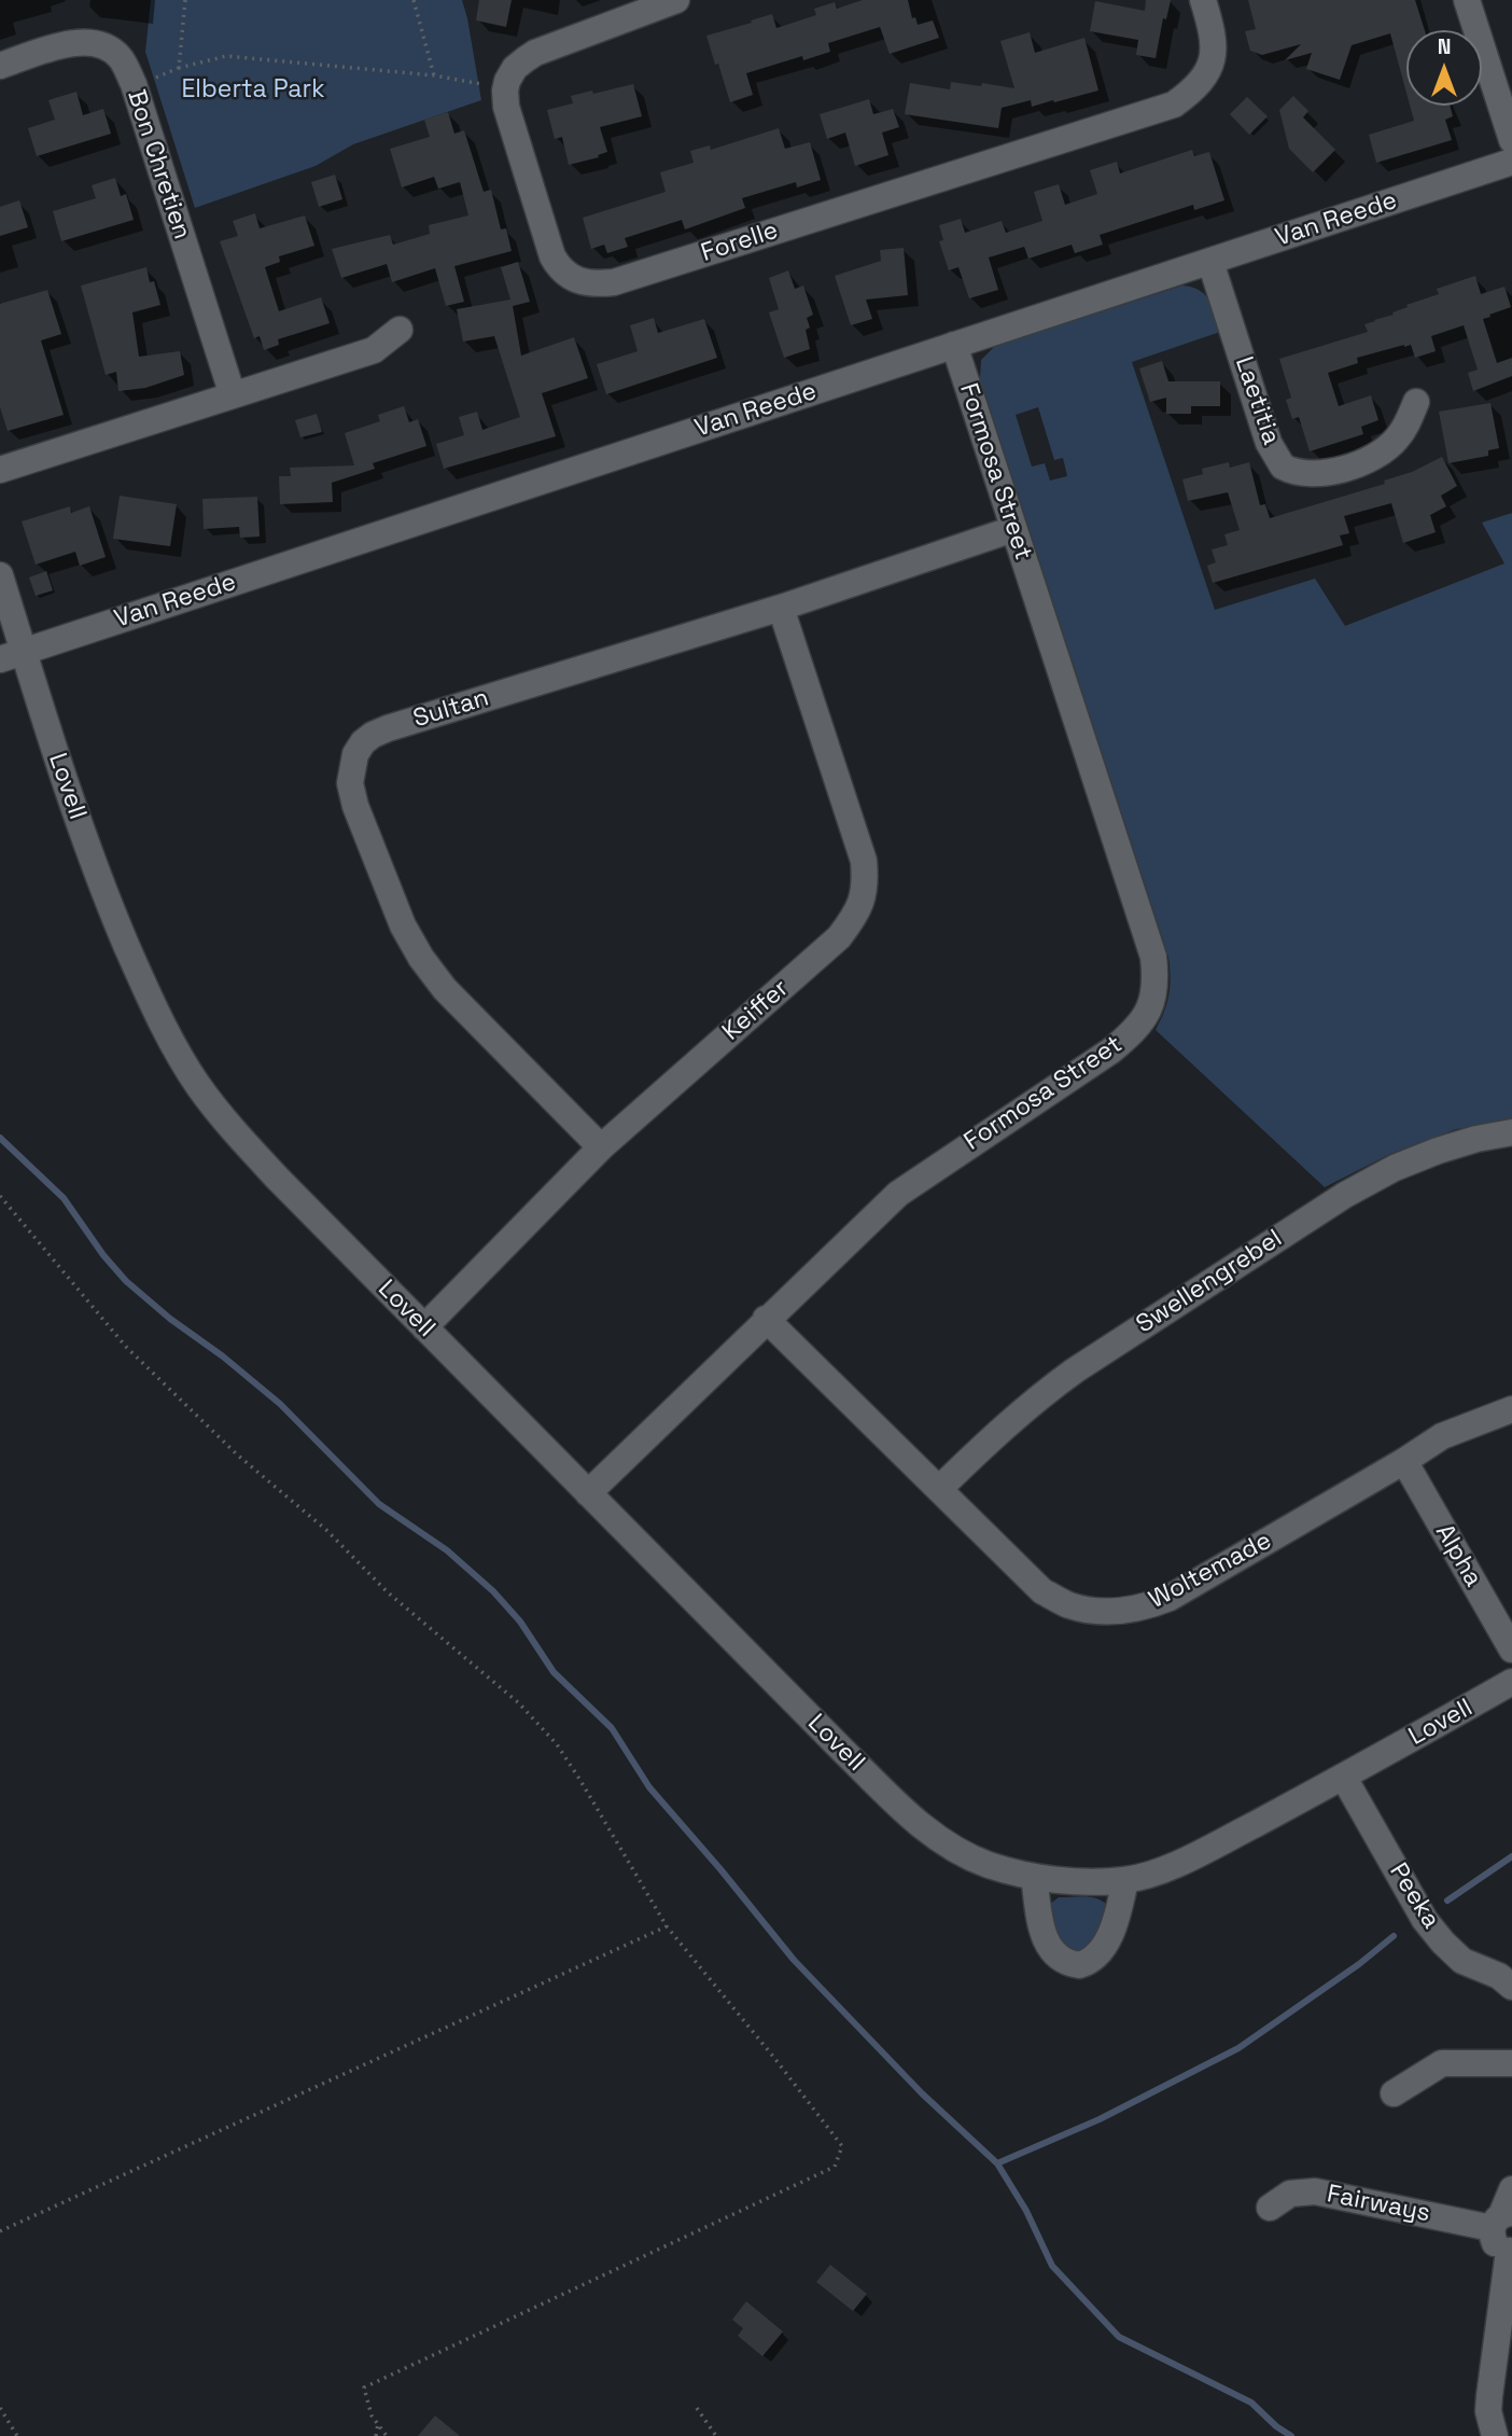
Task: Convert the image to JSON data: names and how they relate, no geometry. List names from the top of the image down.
{
  "streets": {
    "street": [
      "Bon Chretien",
      "Van Reede",
      "Forelle",
      "Laetitia",
      "Formosa Street",
      "Sultan",
      "Lovell",
      "Keiffer",
      "Swellengrebel",
      "Alpha",
      "Woltemade",
      "Peeka",
      "Fairways"
    ]
  },
  "crossings": [
    ["Van Reede", "Laetitia"],
    ["Van Reede", "Formosa Street"],
    ["Van Reede", "Lovell"],
    ["Formosa Street", "Sultan"],
    ["Formosa Street", "Lovell"],
    ["Formosa Street", "Woltemade"],
    ["Sultan", "Keiffer"],
    ["Lovell", "Keiffer"],
    ["Lovell", "Peeka"],
    ["Swellengrebel", "Woltemade"],
    ["Alpha", "Woltemade"]
  ],
  "parks": ["Elberta Park"],
  "north": "top"
}
